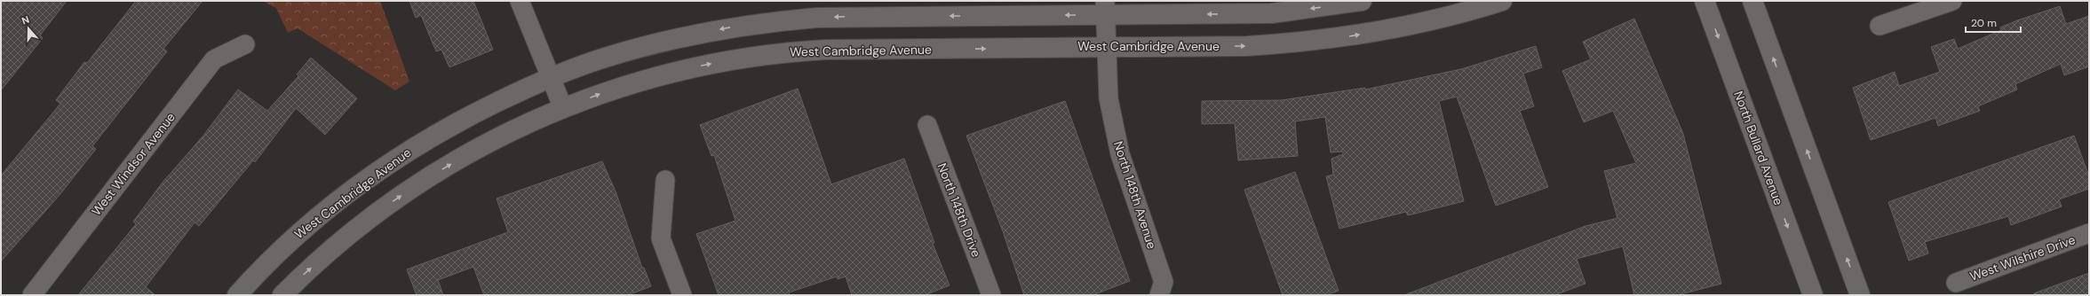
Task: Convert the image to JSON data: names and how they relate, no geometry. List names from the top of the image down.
{
  "streets": {
    "street": [
      "West Cambridge Avenue",
      "North Bullard Avenue",
      "West Windsor Avenue",
      "North 148th Avenue",
      "North 148th Drive",
      "West Wilshire Drive"
    ]
  },
  "crossings": [
    ["West Cambridge Avenue", "North 148th Avenue"]
  ],
  "scale_bar": "20 m",
  "north": "top"
}
